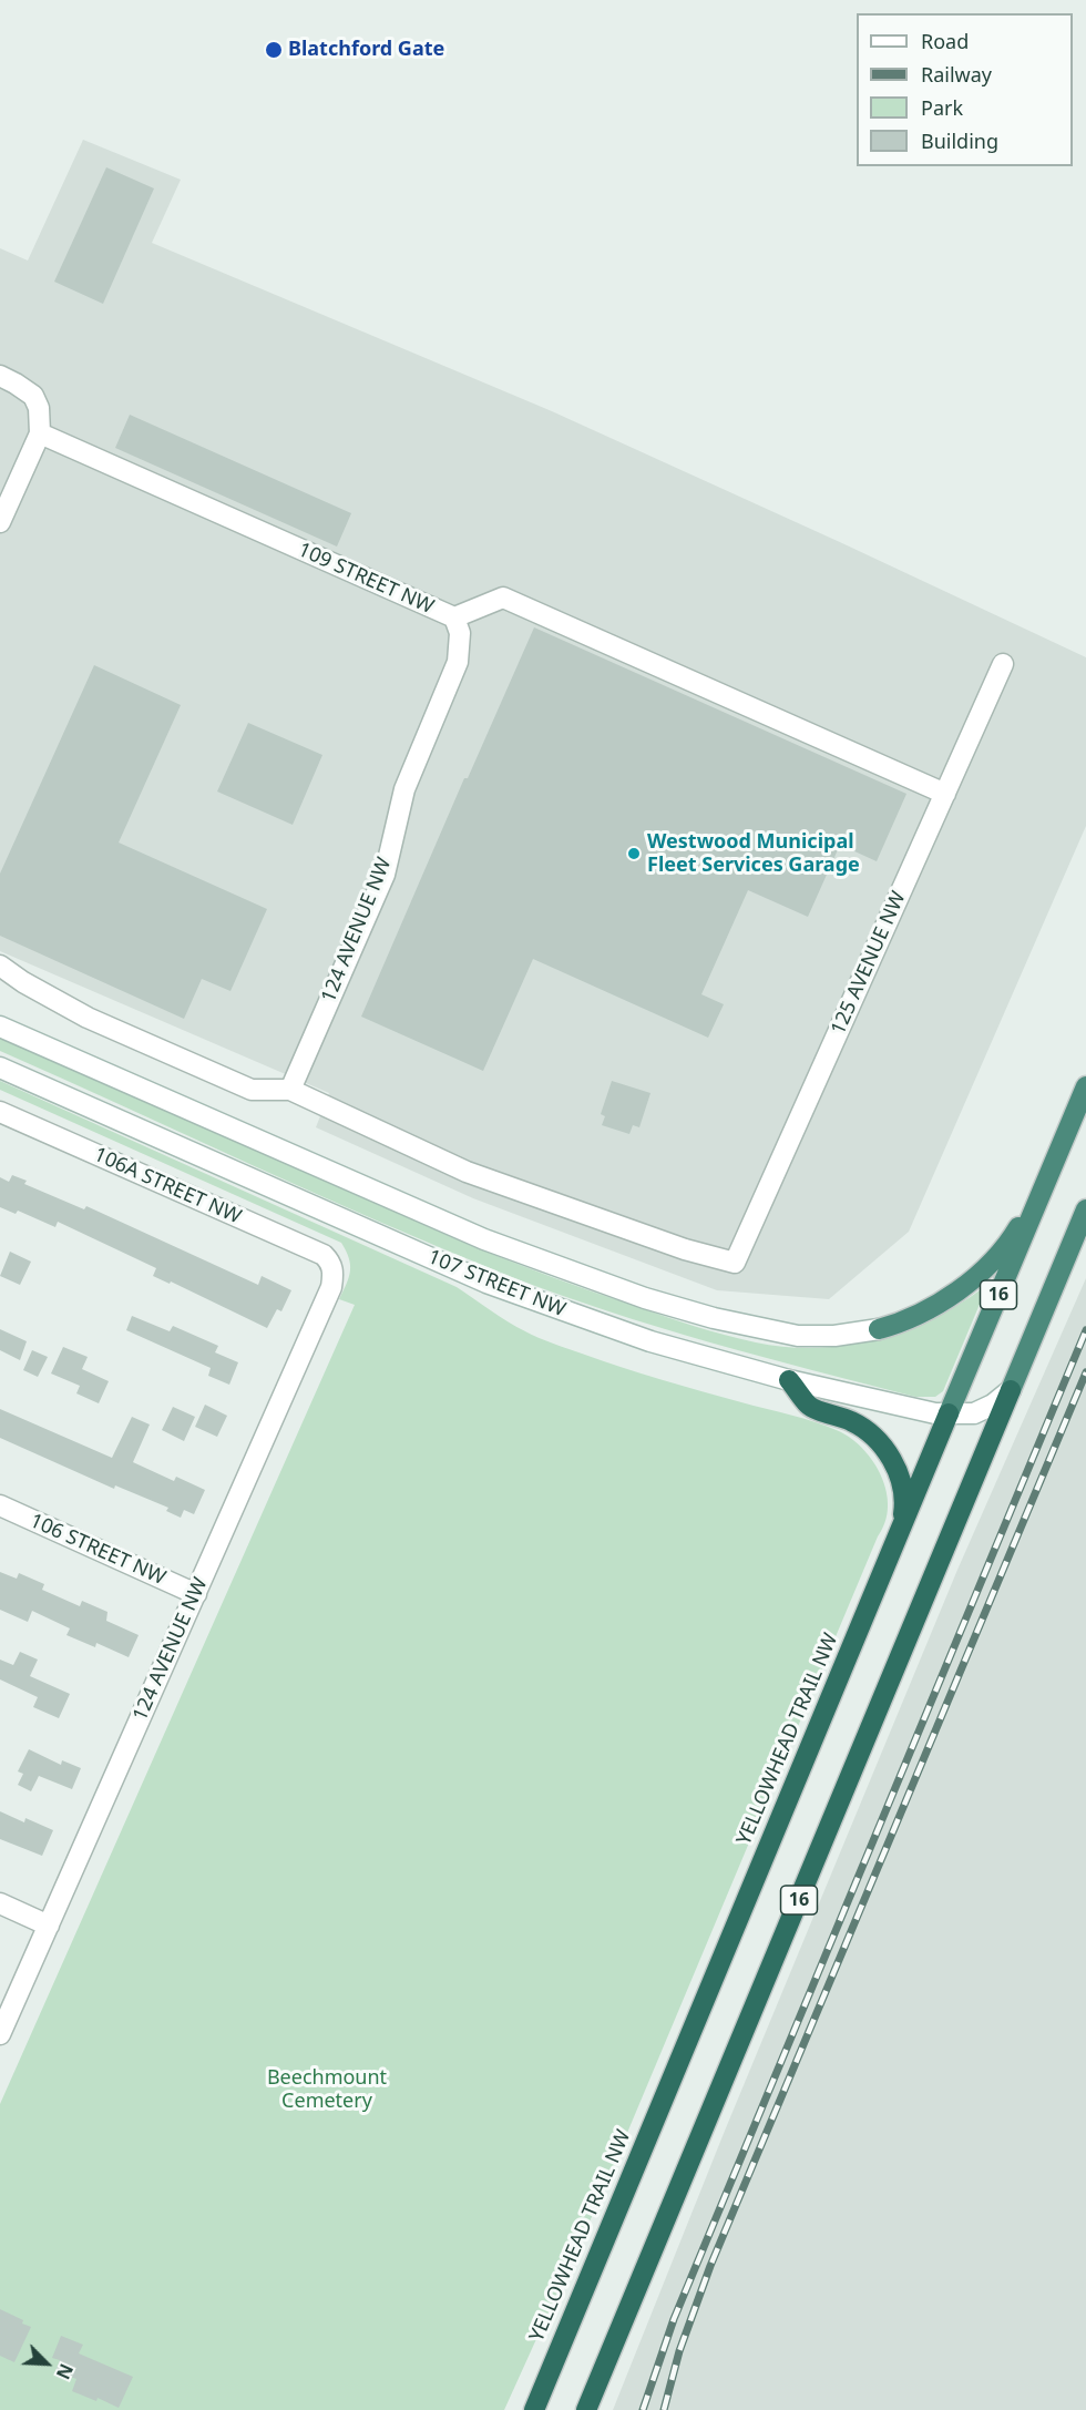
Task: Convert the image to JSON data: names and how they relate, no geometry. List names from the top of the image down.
{
  "streets": {
    "highway": ["16", "YELLOWHEAD TRAIL NW"],
    "street": [
      "109 STREET NW",
      "124 AVENUE NW",
      "125 AVENUE NW",
      "106A STREET NW",
      "107 STREET NW",
      "106 STREET NW"
    ]
  },
  "crossings": [
    ["109 STREET NW", "124 AVENUE NW"],
    ["109 STREET NW", "125 AVENUE NW"],
    ["124 AVENUE NW", "125 AVENUE NW"],
    ["124 AVENUE NW", "106A STREET NW"],
    ["124 AVENUE NW", "106 STREET NW"],
    ["107 STREET NW", "16"],
    ["107 STREET NW", "YELLOWHEAD TRAIL NW"]
  ],
  "parks": ["Beechmount Cemetery"],
  "places": ["Blatchford Gate", "Westwood Municipal Fleet Services Garage"],
  "legend": [
    "Road",
    "Railway",
    "Park",
    "Building"
  ],
  "north": "bottom right"
}
